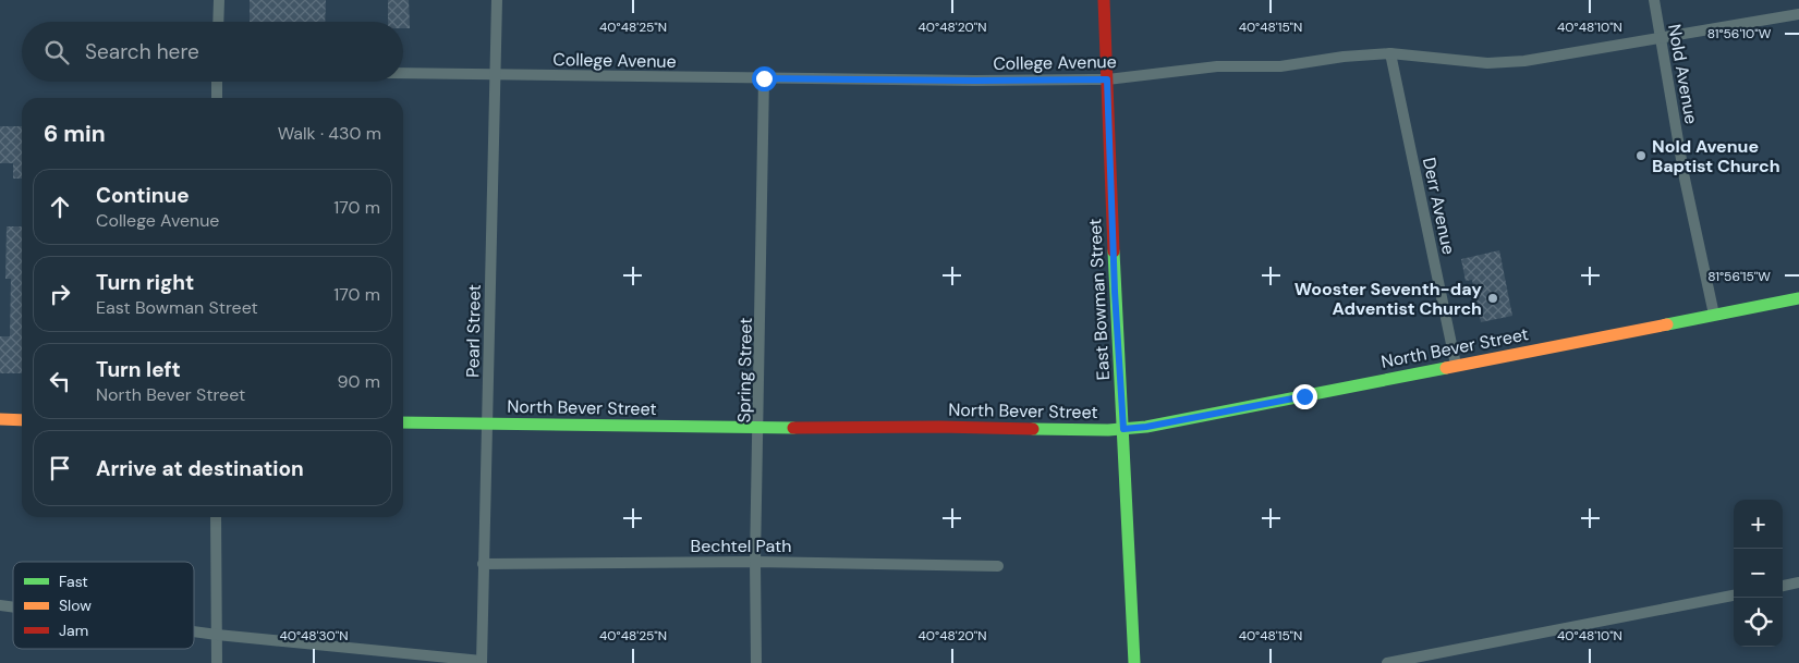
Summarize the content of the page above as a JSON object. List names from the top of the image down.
{
  "streets": {
    "main road": ["East Bowman Street", "North Bever Street"],
    "street": [
      "College Avenue",
      "Nold Avenue",
      "Derr Avenue",
      "Pearl Street",
      "Spring Street",
      "Bechtel Path"
    ]
  },
  "crossings": [
    ["College Avenue", "Nold Avenue"],
    ["College Avenue", "Derr Avenue"],
    ["College Avenue", "East Bowman Street"],
    ["College Avenue", "Pearl Street"],
    ["College Avenue", "Spring Street"],
    ["Nold Avenue", "North Bever Street"],
    ["Derr Avenue", "North Bever Street"],
    ["East Bowman Street", "North Bever Street"],
    ["Pearl Street", "North Bever Street"],
    ["Pearl Street", "Bechtel Path"],
    ["North Bever Street", "Spring Street"],
    ["Spring Street", "Bechtel Path"]
  ],
  "places": ["Nold Avenue Baptist Church", "Wooster Seventh-day Adventist Church"],
  "legend": ["Fast", "Slow", "Jam"],
  "page": {
    "search": "Search here",
    "heading": ["6 min", "Walk · 430 m"],
    "list": [
      ["Continue", "College Avenue", "170 m"],
      ["Turn right", "East Bowman Street", "170 m"],
      ["Turn left", "North Bever Street", "90 m"],
      "Arrive at destination"
    ],
    "map_buttons": ["+", "−"]
  },
  "coordinates": [
    "40°48'25\"N",
    "40°48'20\"N",
    "40°48'15\"N",
    "40°48'10\"N",
    "81°56'10\"W",
    "81°56'15\"W",
    "40°48'30\"N"
  ]
}
